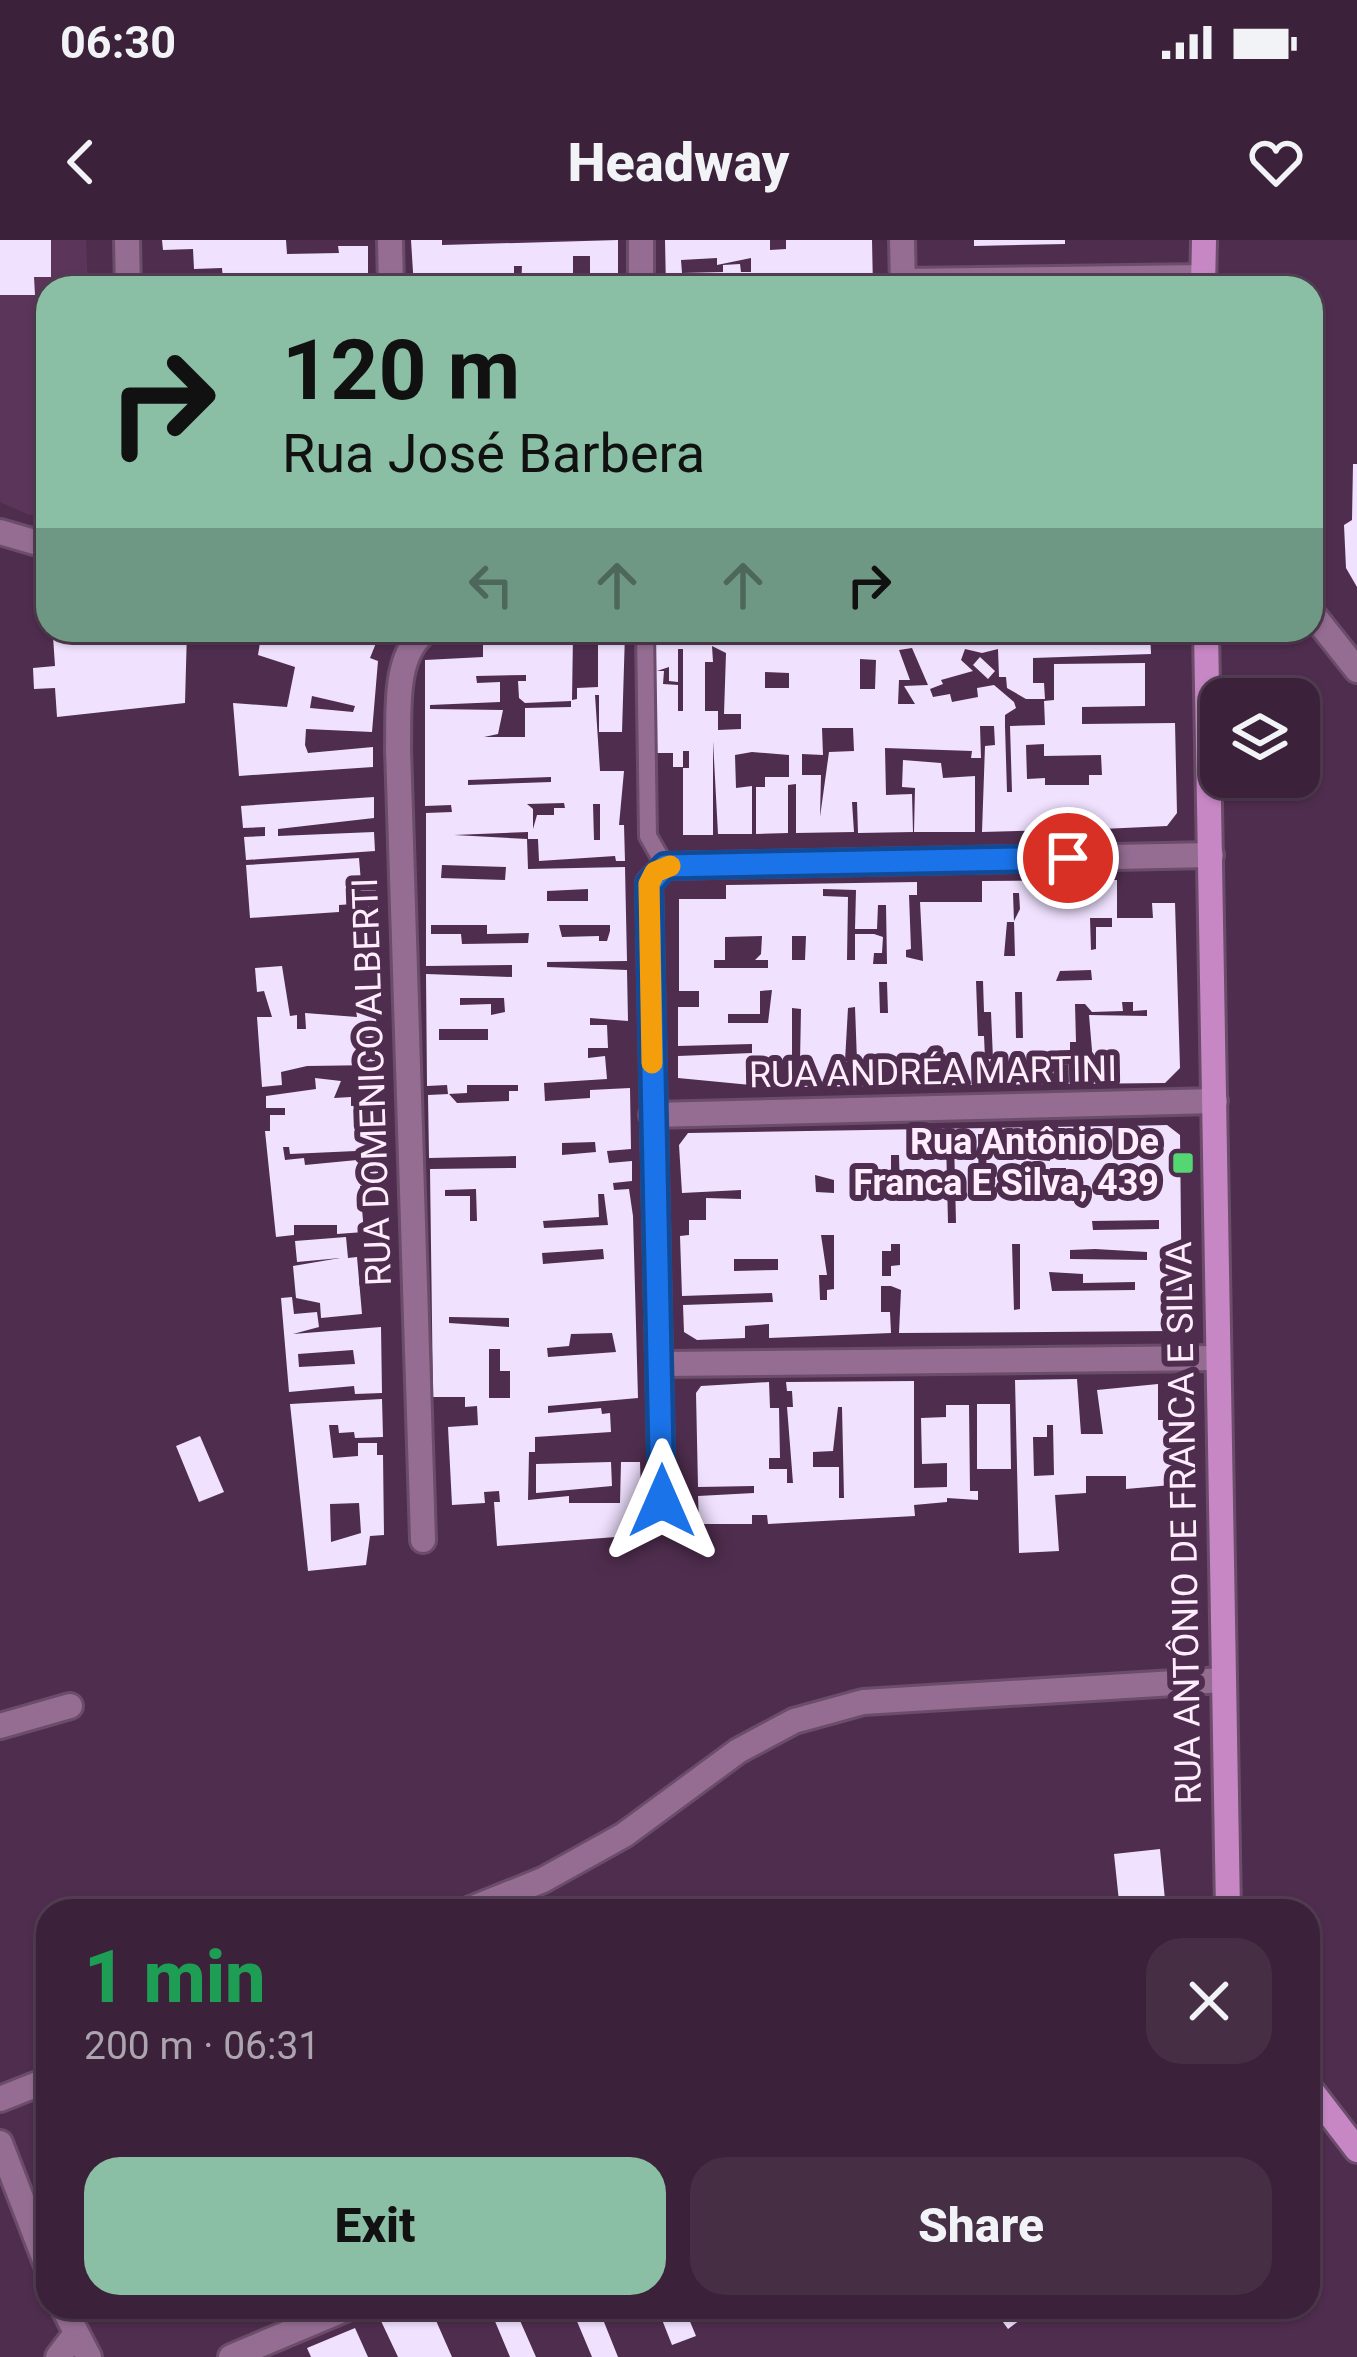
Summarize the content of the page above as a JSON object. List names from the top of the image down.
{
  "streets": {
    "main road": ["RUA ANTÔNIO DE FRANCA E SILVA"],
    "street": ["RUA ANDRÉA MARTINI", "RUA DOMENICO ALBERTI"]
  },
  "crossings": [
    ["RUA ANDRÉA MARTINI", "RUA ANTÔNIO DE FRANCA E SILVA"]
  ],
  "places": {
    "transit": ["Rua Antônio De Franca E Silva, 439"]
  },
  "page": {
    "status": "06:30",
    "header": "Headway",
    "turn": ["120 m", "Rua José Barbera"],
    "heading": ["1 min", "200 m · 06:31"],
    "buttons": ["Exit", "Share"]
  }
}
